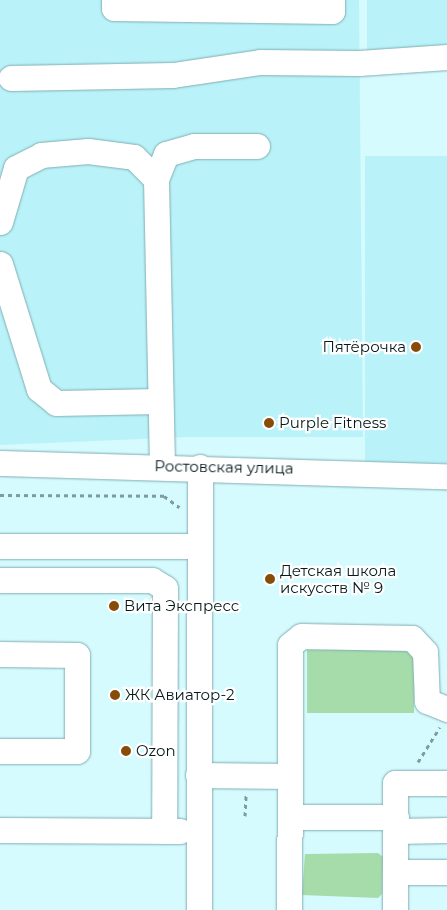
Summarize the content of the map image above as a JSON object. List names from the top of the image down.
{
  "streets": {
    "street": ["Ростовская улица"]
  },
  "places": [
    "Пятёрочка",
    "Purple Fitness",
    "Детская школа искусств № 9",
    "Вита Экспресс",
    "ЖК Авиатор-2",
    "Ozon"
  ]
}
